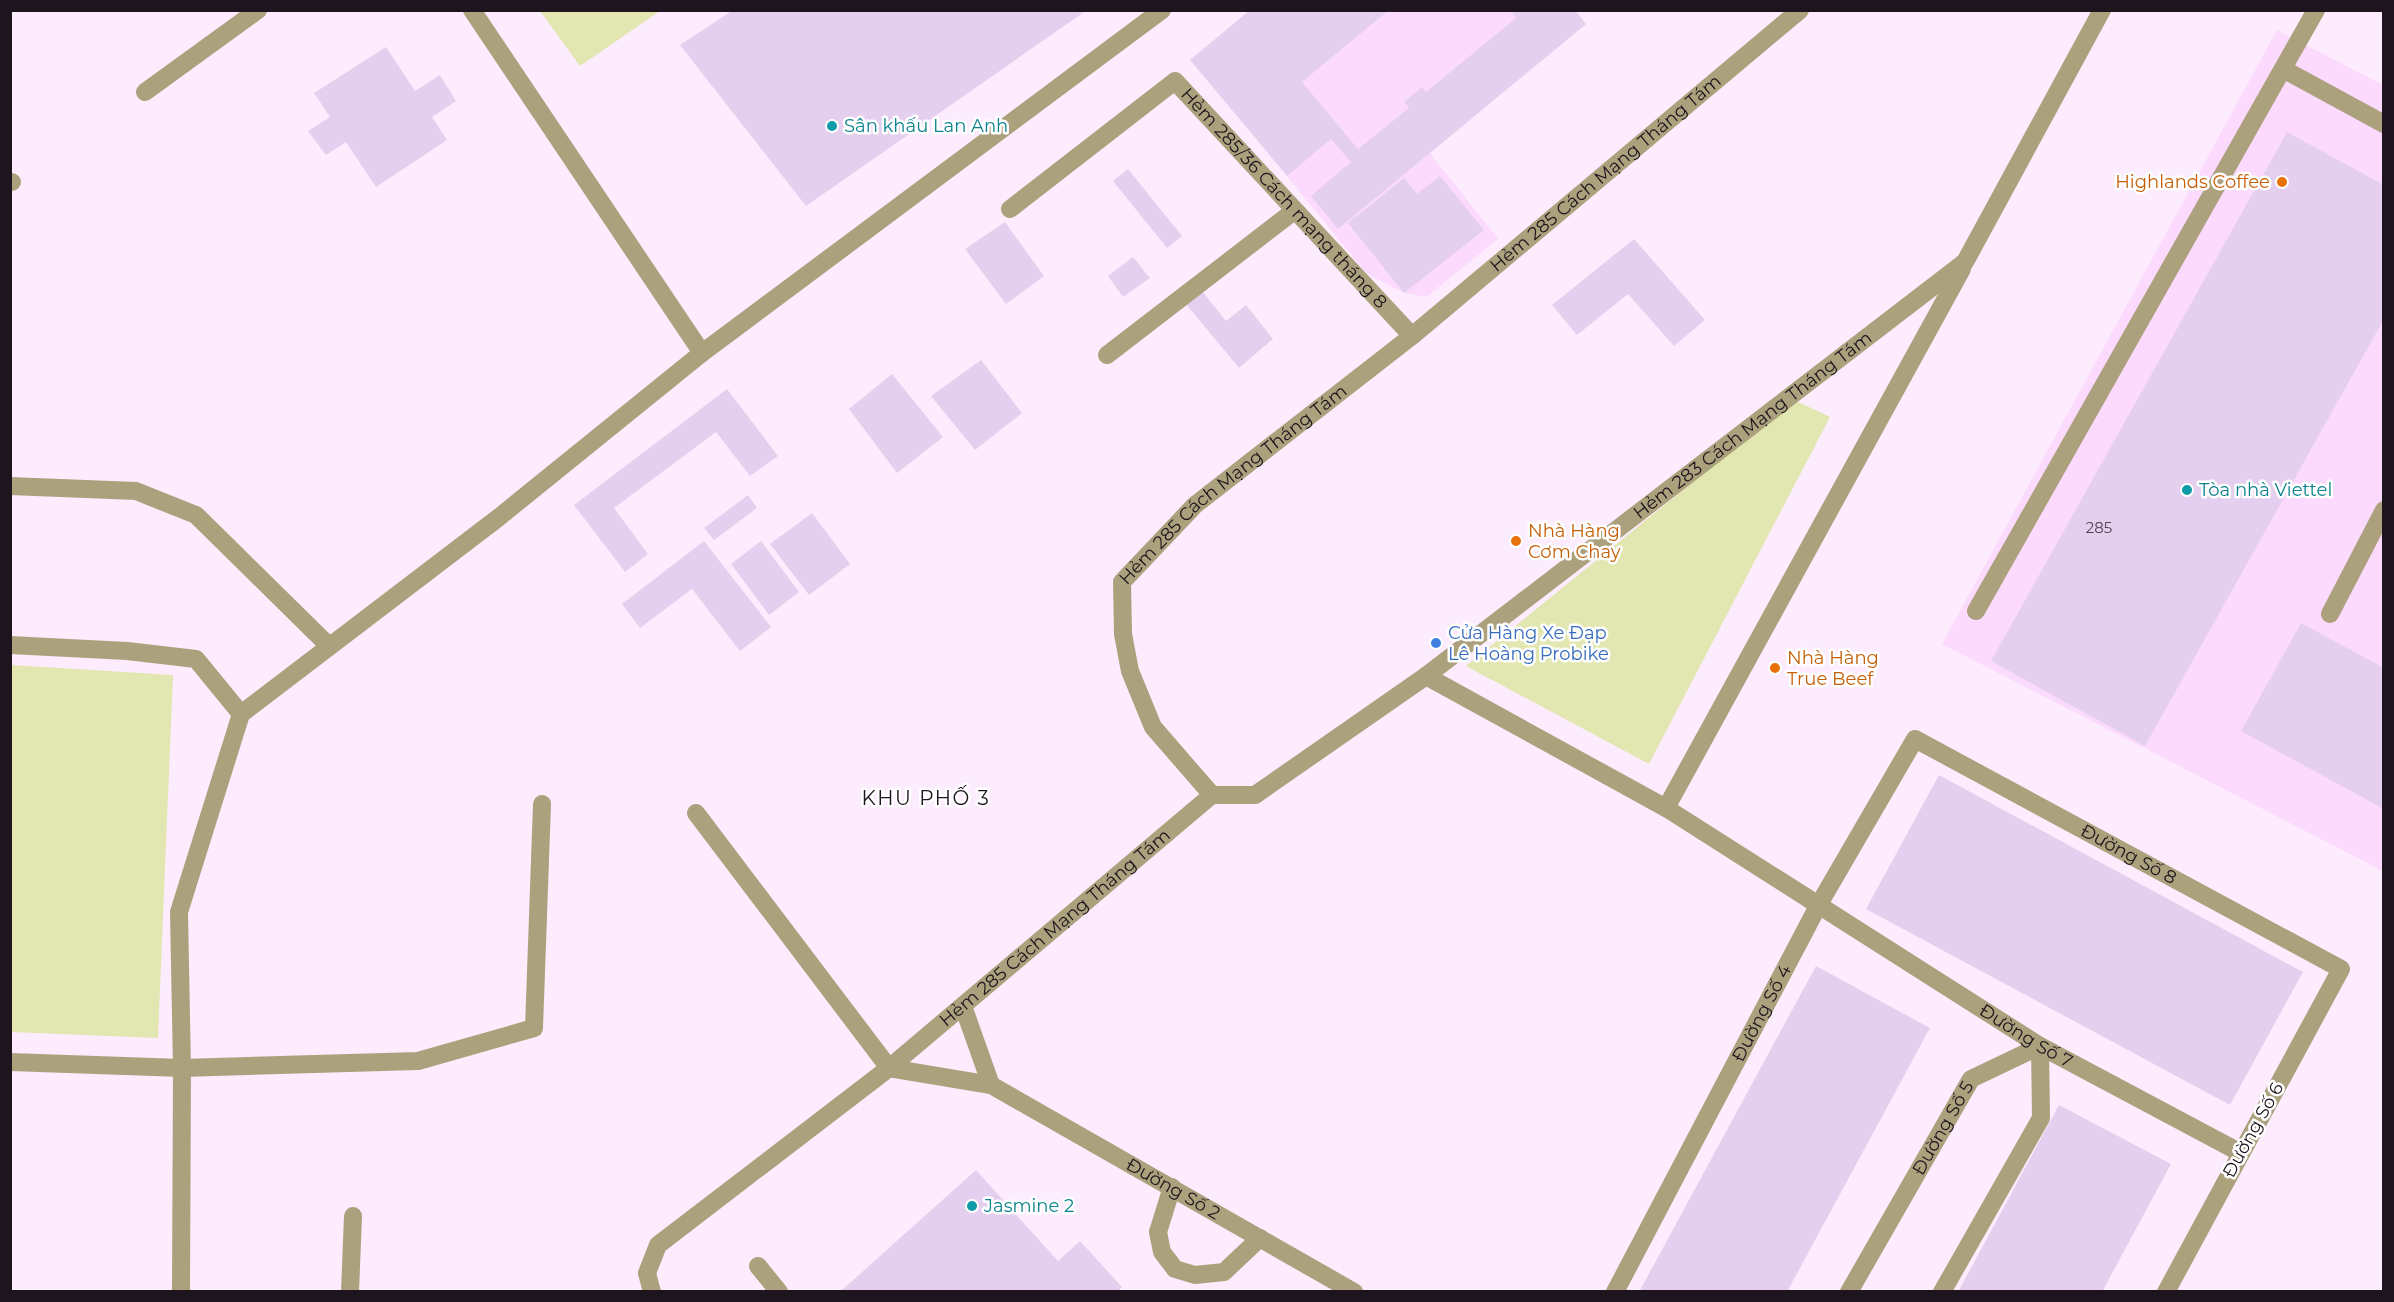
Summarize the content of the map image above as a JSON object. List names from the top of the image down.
{
  "streets": {
    "street": [
      "Hẻm 285 Cách Mạng Tháng Tám",
      "Hẻm 285/36 Cách mạng tháng 8",
      "Hẻm 283 Cách Mạng Tháng Tám",
      "Đường Số 8",
      "Đường Số 4",
      "Đường Số 7",
      "Đường Số 5",
      "Đường Số 6",
      "Đường Số 2"
    ]
  },
  "crossings": [
    ["Hẻm 285 Cách Mạng Tháng Tám", "Hẻm 285/36 Cách mạng tháng 8"],
    ["Hẻm 285 Cách Mạng Tháng Tám", "Hẻm 283 Cách Mạng Tháng Tám"],
    ["Hẻm 285 Cách Mạng Tháng Tám", "Đường Số 2"],
    ["Đường Số 8", "Đường Số 4"],
    ["Đường Số 8", "Đường Số 6"],
    ["Đường Số 4", "Đường Số 7"],
    ["Đường Số 7", "Đường Số 5"],
    ["Đường Số 7", "Đường Số 6"]
  ],
  "districts": ["KHU PHỐ 3"],
  "places": [
    "Sân khấu Lan Anh",
    "Highlands Coffee",
    "Tòa nhà Viettel",
    "Nhà Hàng Cơm Chay",
    "Cửa Hàng Xe Đạp Lê Hoàng Probike",
    "Nhà Hàng True Beef",
    "Jasmine 2"
  ],
  "house_numbers": ["285"]
}
